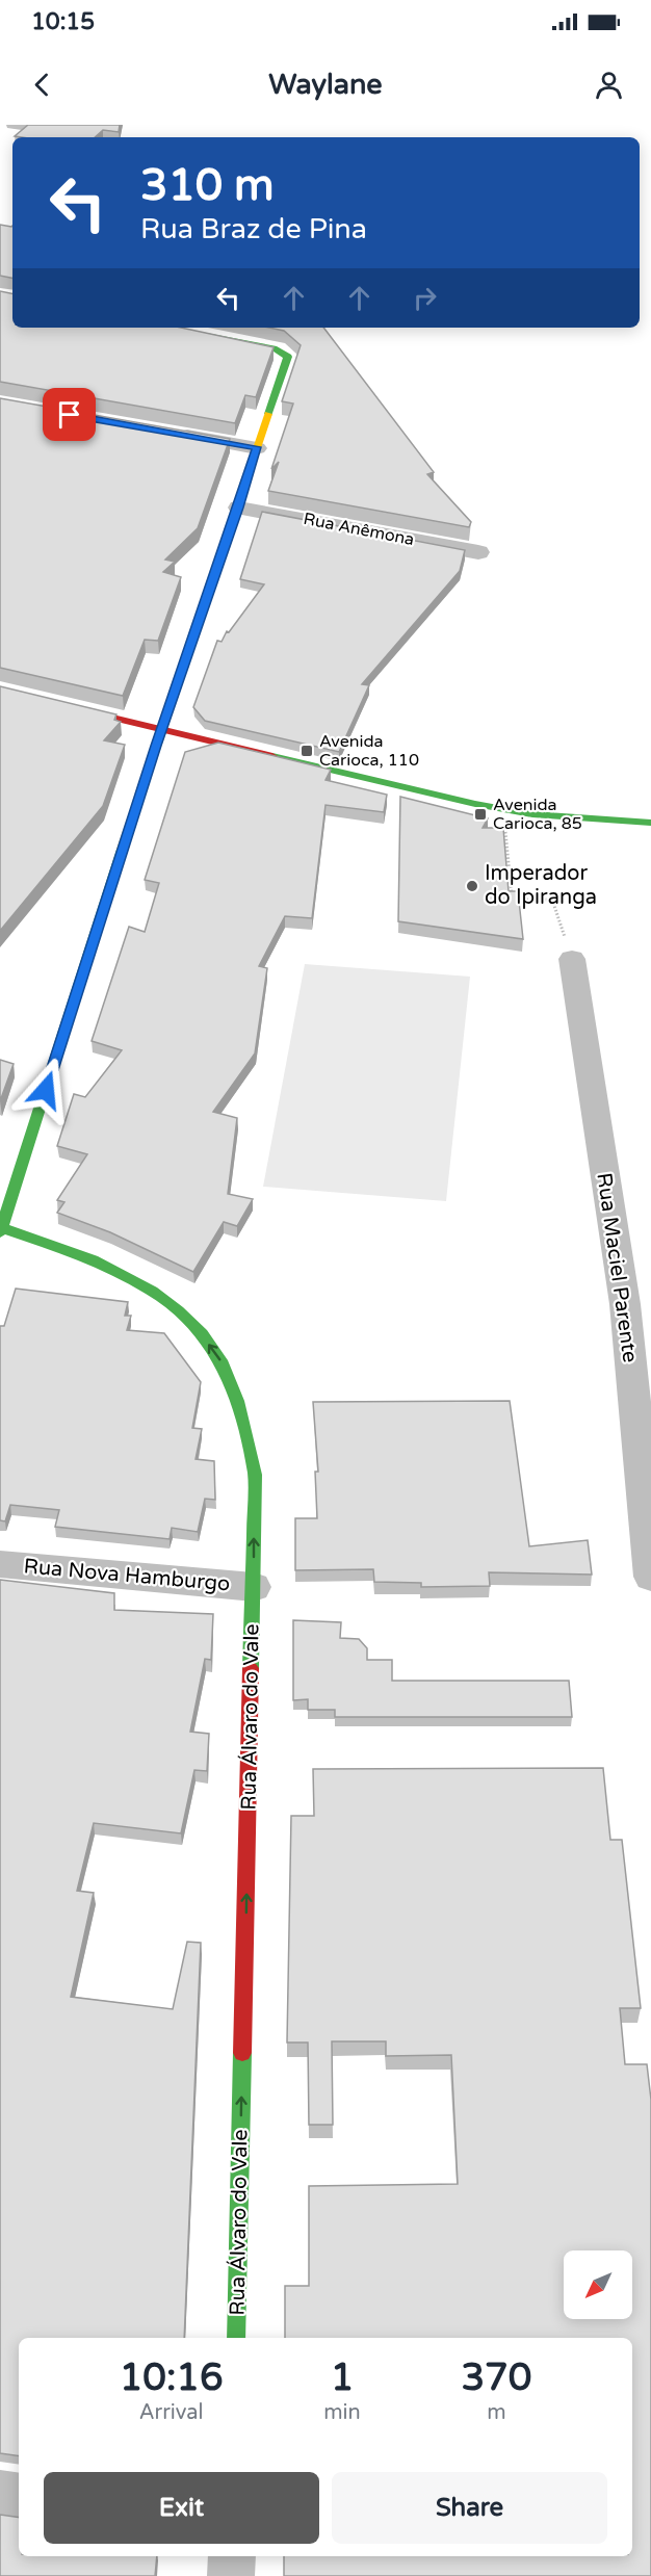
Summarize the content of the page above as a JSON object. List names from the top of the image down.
{
  "streets": {
    "street": [
      "Rua Anêmona",
      "Rua Maciel Parente",
      "Rua Nova Hamburgo",
      "Rua Álvaro do Vale"
    ]
  },
  "crossings": [
    ["Rua Nova Hamburgo", "Rua Álvaro do Vale"]
  ],
  "one_way": ["Rua Álvaro do Vale"],
  "places": {
    "transit": ["Avenida Carioca, 110", "Avenida Carioca, 85"],
    "other": ["Imperador do Ipiranga"]
  },
  "north": "bottom left",
  "page": {
    "status": "10:15",
    "header": "Waylane",
    "turn": ["310 m", "Rua Braz de Pina"],
    "eta": [
      "10:16",
      "Arrival",
      "1",
      "min",
      "370",
      "m"
    ],
    "buttons": ["Exit", "Share"]
  }
}
